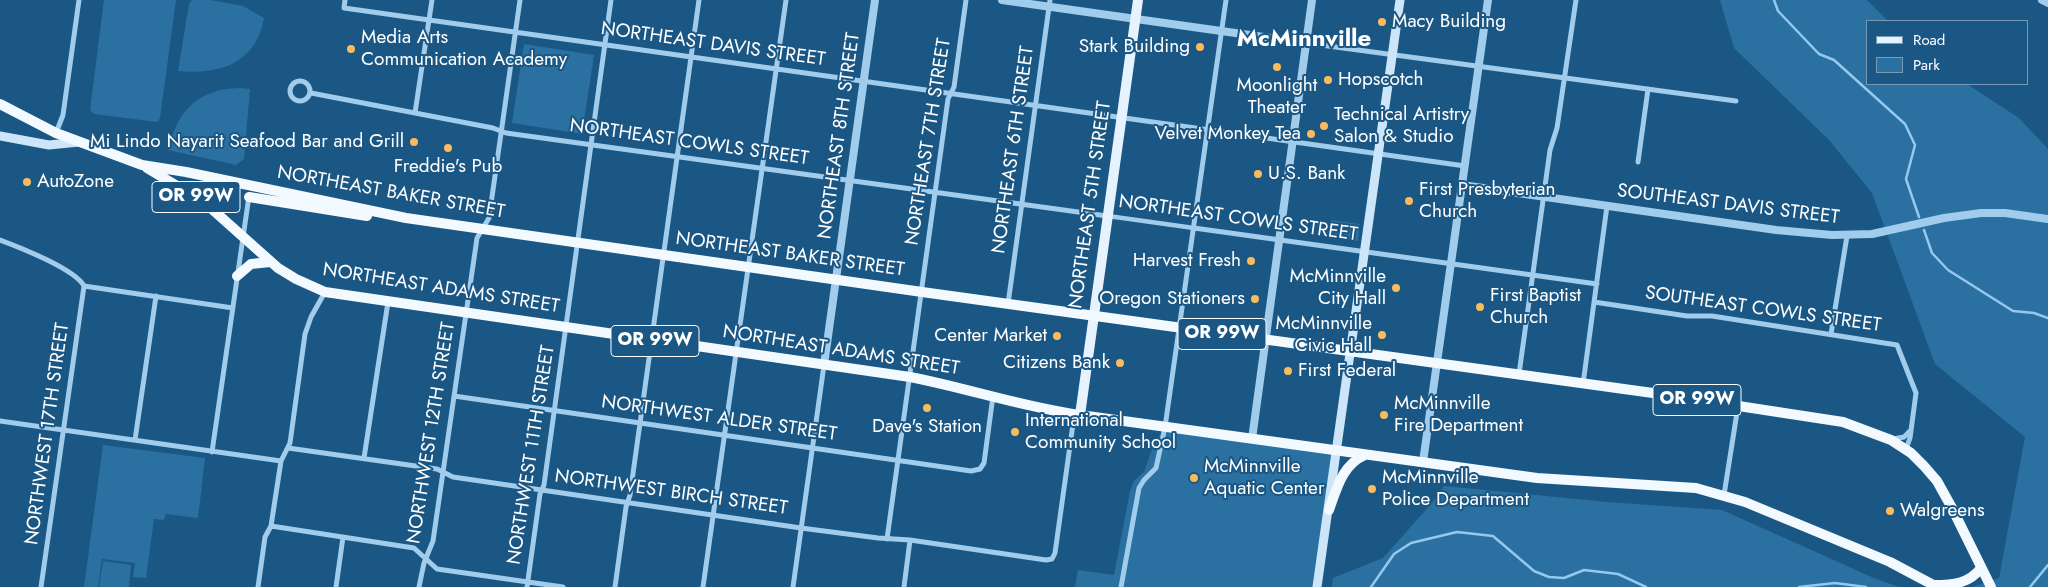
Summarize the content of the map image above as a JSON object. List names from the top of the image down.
{
  "streets": {
    "highway": ["NORTHEAST BAKER STREET", "OR 99W", "NORTHEAST ADAMS STREET"],
    "main road": ["NORTHEAST 5TH STREET"],
    "street": [
      "NORTHEAST DAVIS STREET",
      "NORTHEAST 8TH STREET",
      "NORTHEAST 7TH STREET",
      "NORTHEAST COWLS STREET",
      "NORTHEAST 6TH STREET",
      "SOUTHEAST DAVIS STREET",
      "SOUTHEAST COWLS STREET",
      "NORTHWEST ALDER STREET",
      "NORTHWEST 12TH STREET",
      "NORTHWEST 17TH STREET",
      "NORTHWEST 11TH STREET",
      "NORTHWEST BIRCH STREET"
    ]
  },
  "crossings": [
    ["NORTHEAST DAVIS STREET", "NORTHEAST 8TH STREET"],
    ["NORTHEAST DAVIS STREET", "NORTHEAST 7TH STREET"],
    ["NORTHEAST DAVIS STREET", "NORTHEAST 6TH STREET"],
    ["NORTHEAST DAVIS STREET", "NORTHEAST 5TH STREET"],
    ["NORTHEAST DAVIS STREET", "NORTHWEST 12TH STREET"],
    ["NORTHEAST DAVIS STREET", "NORTHWEST 11TH STREET"],
    ["NORTHEAST 8TH STREET", "NORTHEAST COWLS STREET"],
    ["NORTHEAST 8TH STREET", "NORTHEAST BAKER STREET"],
    ["NORTHEAST 8TH STREET", "NORTHEAST ADAMS STREET"],
    ["NORTHEAST 7TH STREET", "NORTHEAST COWLS STREET"],
    ["NORTHEAST 7TH STREET", "NORTHEAST BAKER STREET"],
    ["NORTHEAST 7TH STREET", "NORTHEAST ADAMS STREET"],
    ["NORTHEAST 7TH STREET", "NORTHWEST ALDER STREET"],
    ["NORTHEAST 7TH STREET", "NORTHWEST BIRCH STREET"],
    ["NORTHEAST COWLS STREET", "NORTHEAST 6TH STREET"],
    ["NORTHEAST COWLS STREET", "NORTHEAST 5TH STREET"],
    ["NORTHEAST COWLS STREET", "NORTHWEST 12TH STREET"],
    ["NORTHEAST COWLS STREET", "NORTHWEST 11TH STREET"],
    ["NORTHEAST 6TH STREET", "NORTHEAST BAKER STREET"],
    ["NORTHEAST BAKER STREET", "OR 99W"],
    ["NORTHEAST BAKER STREET", "NORTHEAST 5TH STREET"],
    ["NORTHEAST BAKER STREET", "NORTHEAST ADAMS STREET"],
    ["NORTHEAST BAKER STREET", "NORTHWEST 12TH STREET"],
    ["NORTHEAST BAKER STREET", "NORTHWEST 11TH STREET"],
    ["OR 99W", "NORTHEAST ADAMS STREET"],
    ["OR 99W", "SOUTHEAST COWLS STREET"],
    ["NORTHEAST 5TH STREET", "NORTHEAST ADAMS STREET"],
    ["NORTHEAST 5TH STREET", "NORTHWEST BIRCH STREET"],
    ["NORTHEAST ADAMS STREET", "NORTHWEST ALDER STREET"],
    ["NORTHEAST ADAMS STREET", "NORTHWEST 12TH STREET"],
    ["NORTHEAST ADAMS STREET", "NORTHWEST 11TH STREET"],
    ["NORTHEAST ADAMS STREET", "NORTHWEST BIRCH STREET"],
    ["NORTHWEST ALDER STREET", "NORTHWEST 12TH STREET"],
    ["NORTHWEST ALDER STREET", "NORTHWEST 11TH STREET"],
    ["NORTHWEST 12TH STREET", "NORTHWEST BIRCH STREET"],
    ["NORTHWEST 11TH STREET", "NORTHWEST BIRCH STREET"]
  ],
  "districts": ["McMinnville"],
  "places": [
    "Macy Building",
    "Stark Building",
    "Media Arts Communication Academy",
    "Moonlight Theater",
    "Hopscotch",
    "Technical Artistry Salon & Studio",
    "Velvet Monkey Tea",
    "Mi Lindo Nayarit Seafood Bar and Grill",
    "Freddie's Pub",
    "U.S. Bank",
    "AutoZone",
    "First Presbyterian Church",
    "Harvest Fresh",
    "McMinnville City Hall",
    "Oregon Stationers",
    "First Baptist Church",
    "McMinnville Civic Hall",
    "Center Market",
    "Citizens Bank",
    "First Federal",
    "Dave's Station",
    "McMinnville Fire Department",
    "International Community School",
    "McMinnville Aquatic Center",
    "McMinnville Police Department",
    "Walgreens"
  ],
  "legend": ["Road", "Park"]
}
